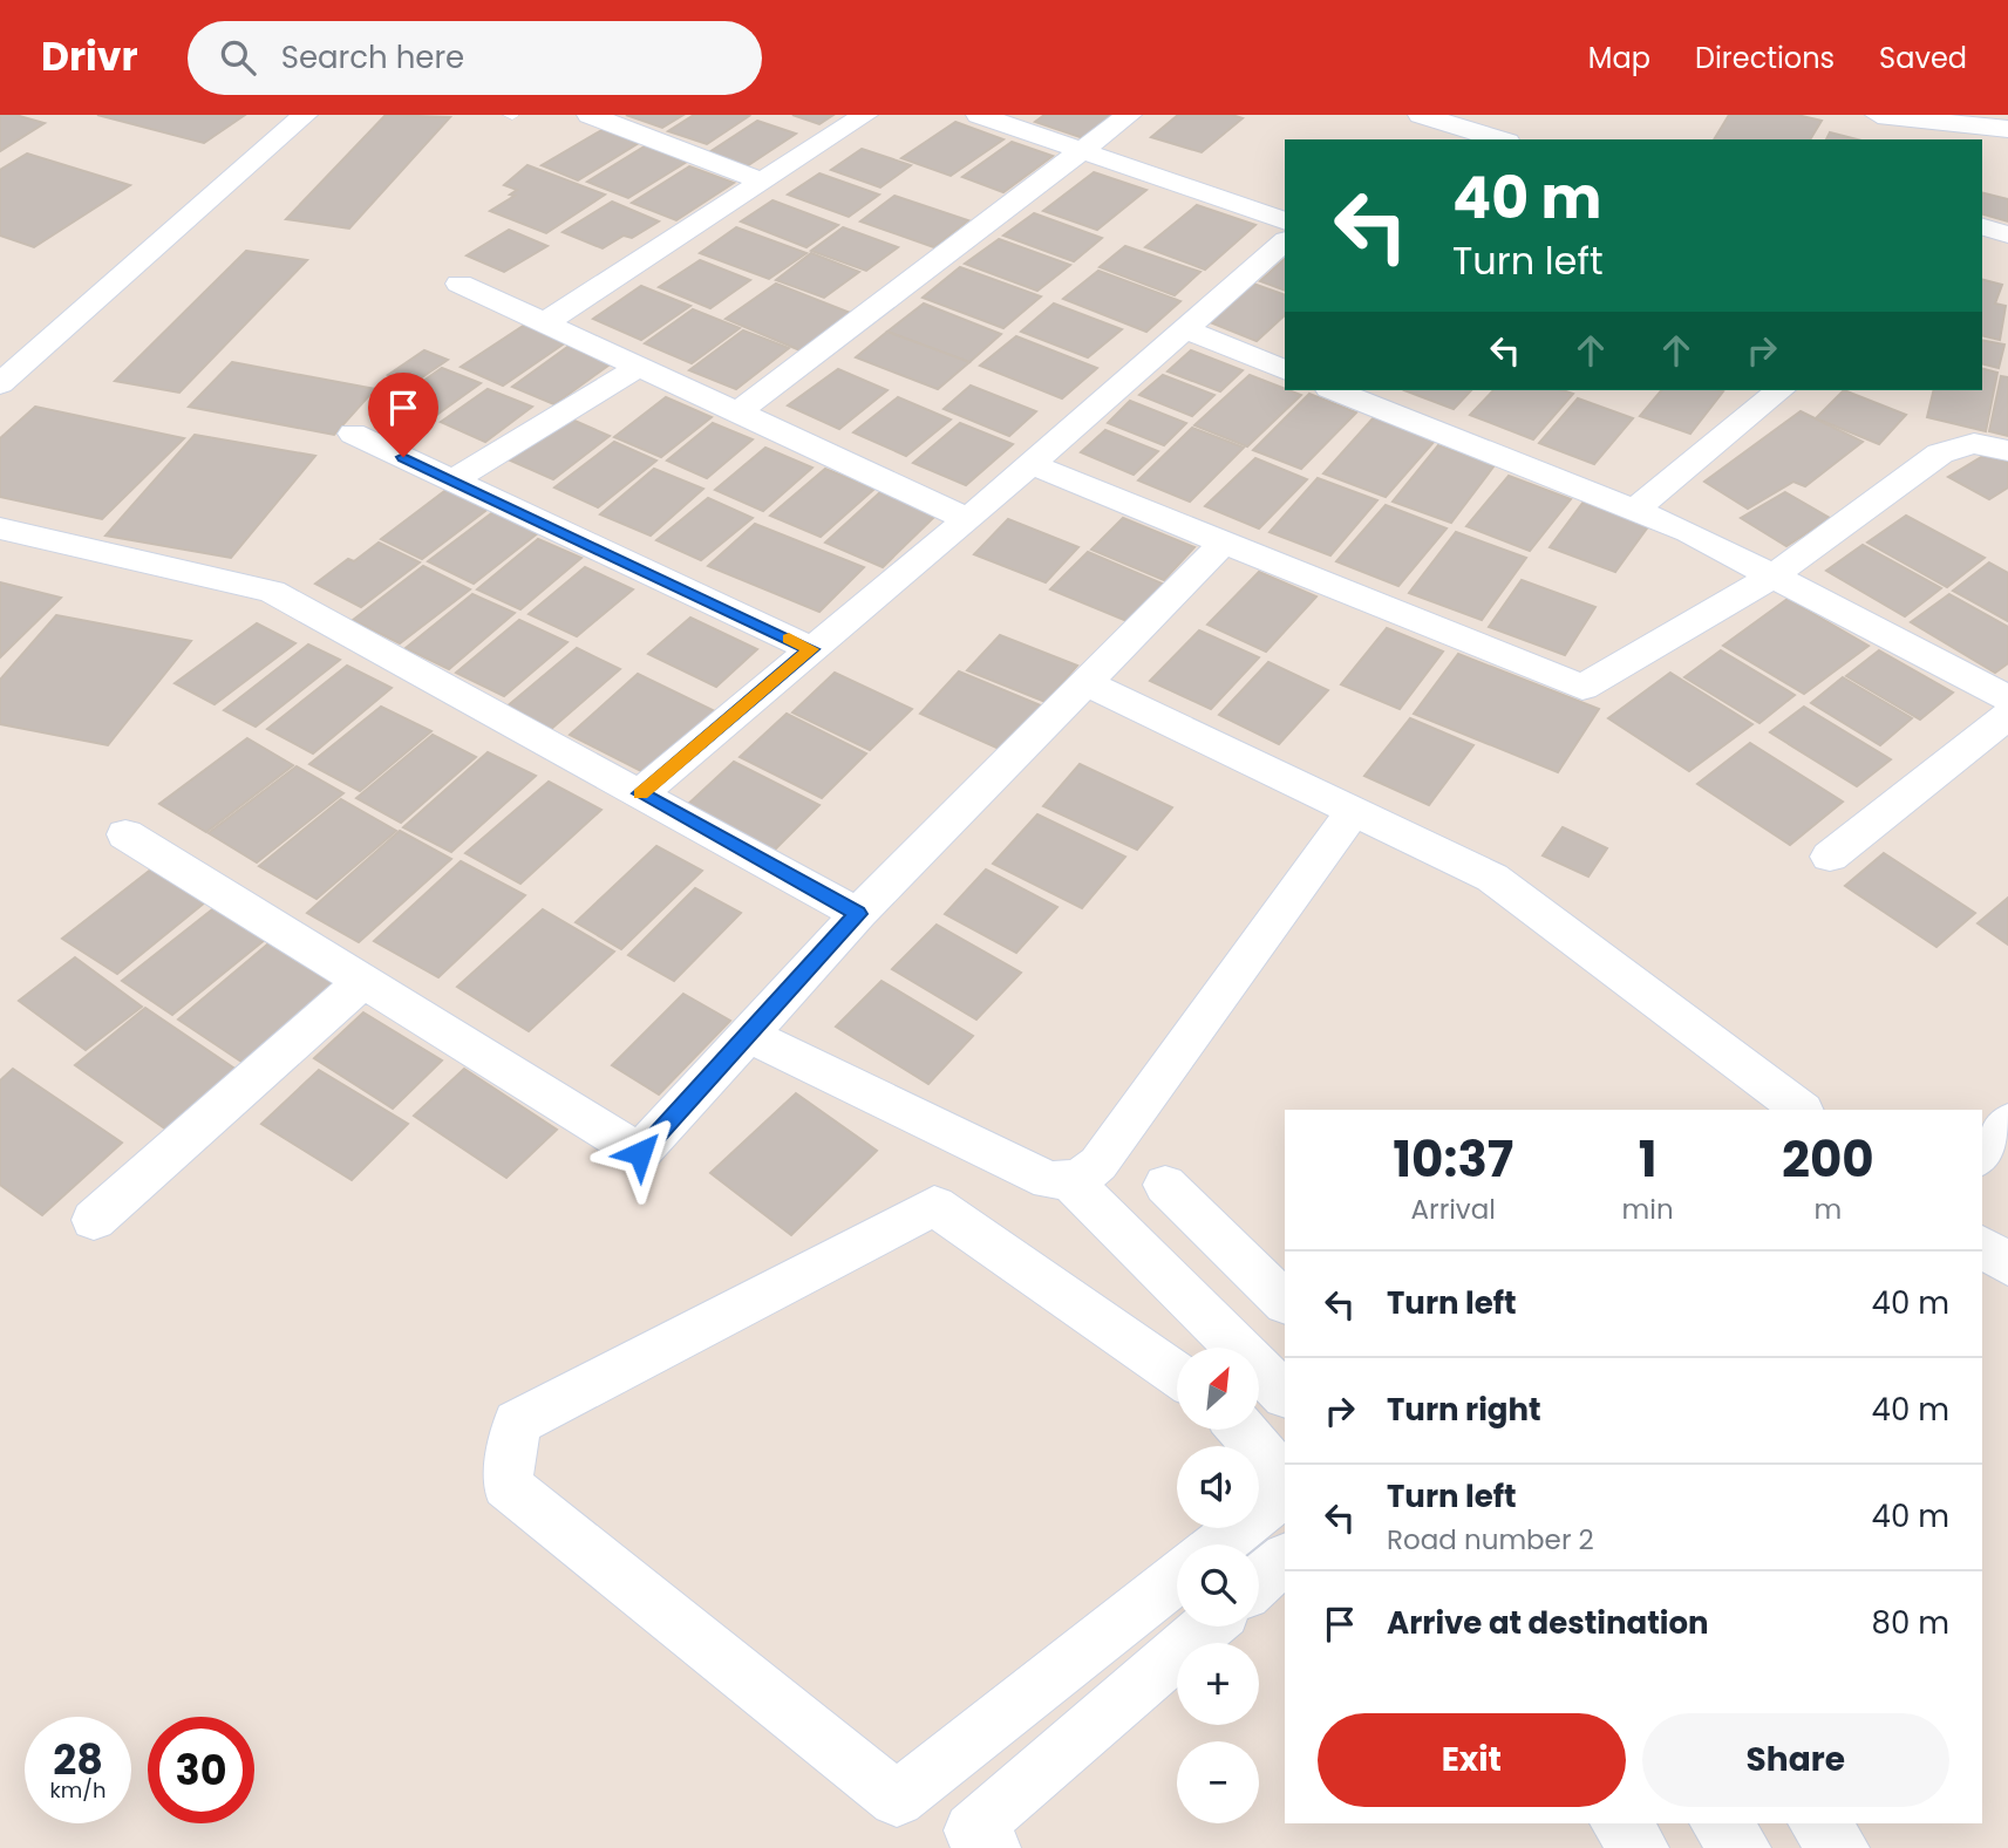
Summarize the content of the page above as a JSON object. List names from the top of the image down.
{
  "north": "top right",
  "page": {
    "header": "Drivr",
    "search": "Search here",
    "nav": ["Map", "Directions", "Saved"],
    "turn": ["40 m", "Turn left"],
    "eta": [
      "10:37",
      "Arrival",
      "1",
      "min",
      "200",
      "m"
    ],
    "list": [
      {
        "name": "Turn left",
        "value": "40 m"
      },
      {
        "name": "Turn right",
        "value": "40 m"
      },
      {
        "name": "Turn left",
        "note": "Road number 2",
        "value": "40 m"
      },
      {
        "name": "Arrive at destination",
        "value": "80 m"
      }
    ],
    "map_buttons": ["+", "−"],
    "buttons": ["Exit", "Share"],
    "speed": "28 km/h",
    "limit": "30"
  }
}
